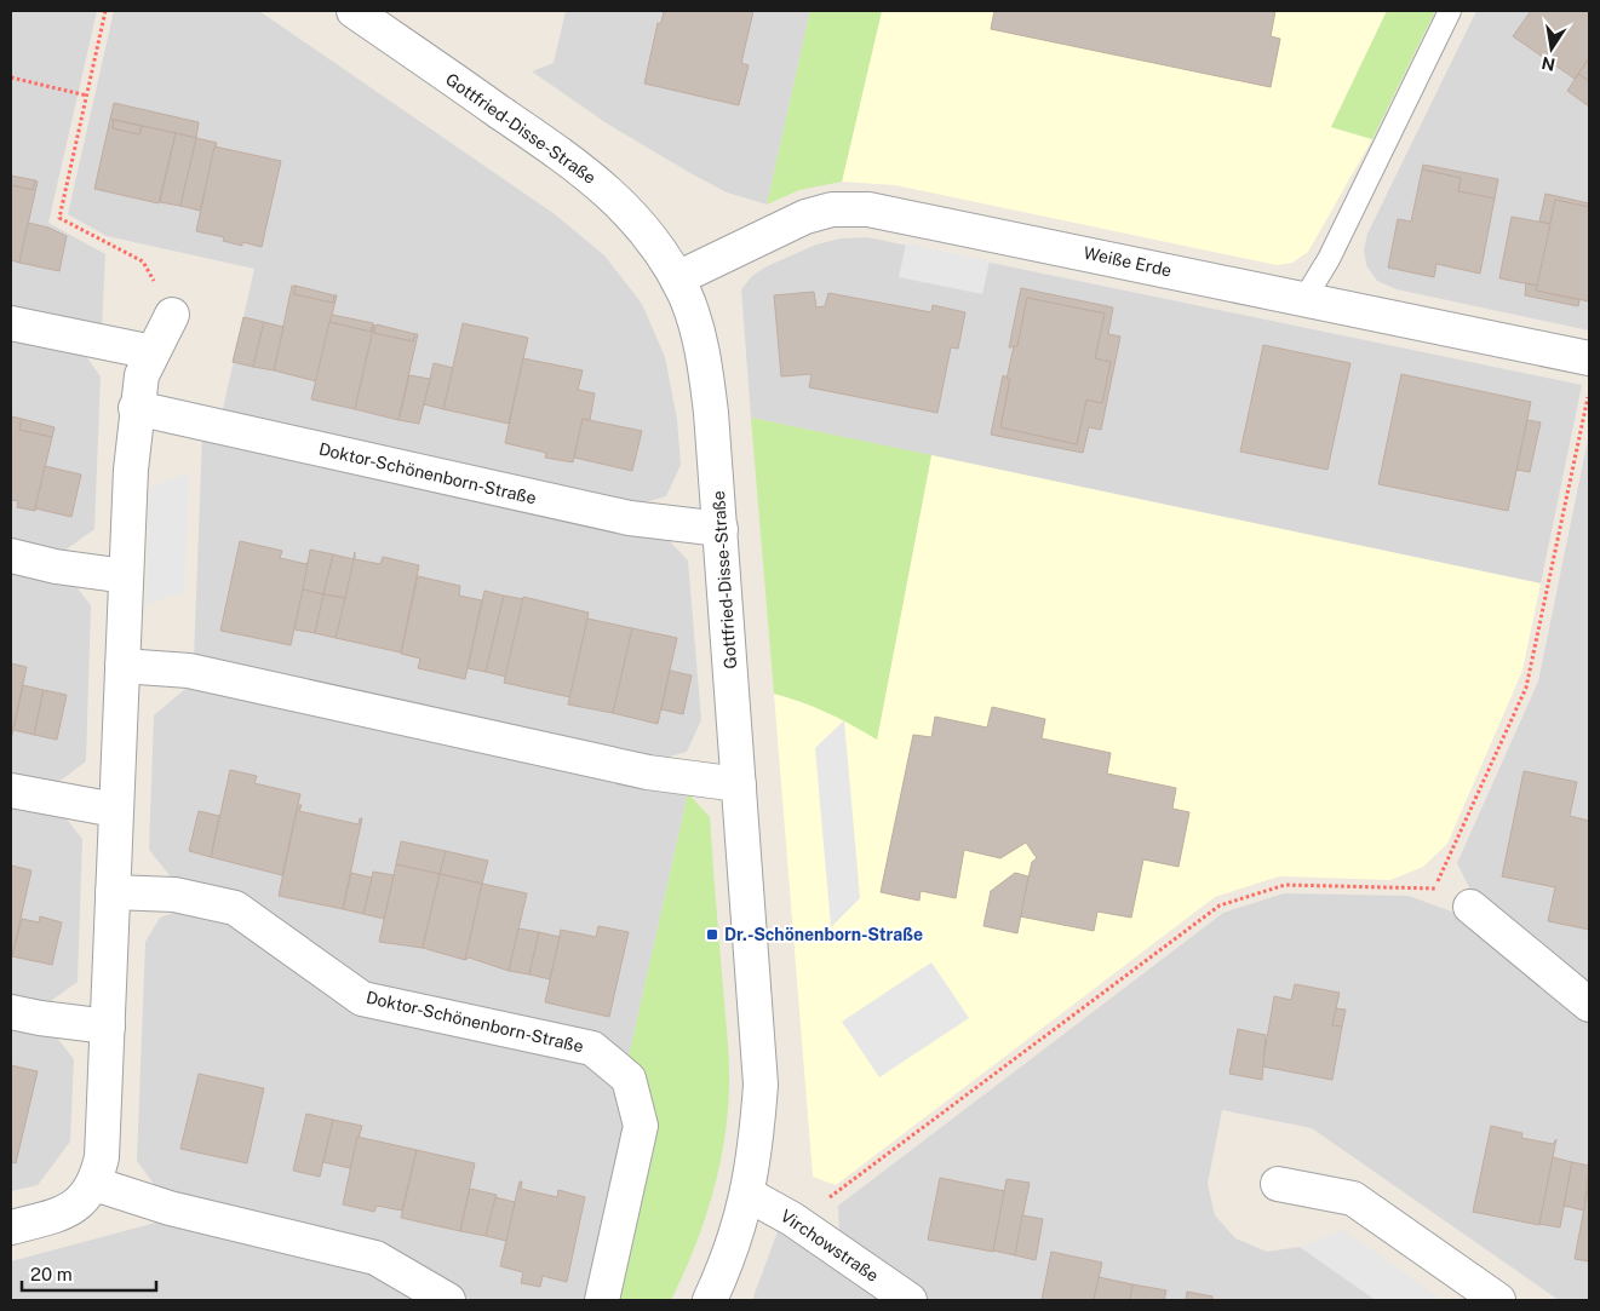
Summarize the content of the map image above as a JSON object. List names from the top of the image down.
{
  "streets": {
    "street": [
      "Gottfried-Disse-Straße",
      "Weiße Erde",
      "Doktor-Schönenborn-Straße",
      "Virchowstraße"
    ]
  },
  "crossings": [
    ["Gottfried-Disse-Straße", "Weiße Erde"],
    ["Gottfried-Disse-Straße", "Doktor-Schönenborn-Straße"],
    ["Gottfried-Disse-Straße", "Virchowstraße"]
  ],
  "places": {
    "transit": ["Dr.-Schönenborn-Straße"]
  },
  "scale_bar": "20 m",
  "north": "bottom"
}
